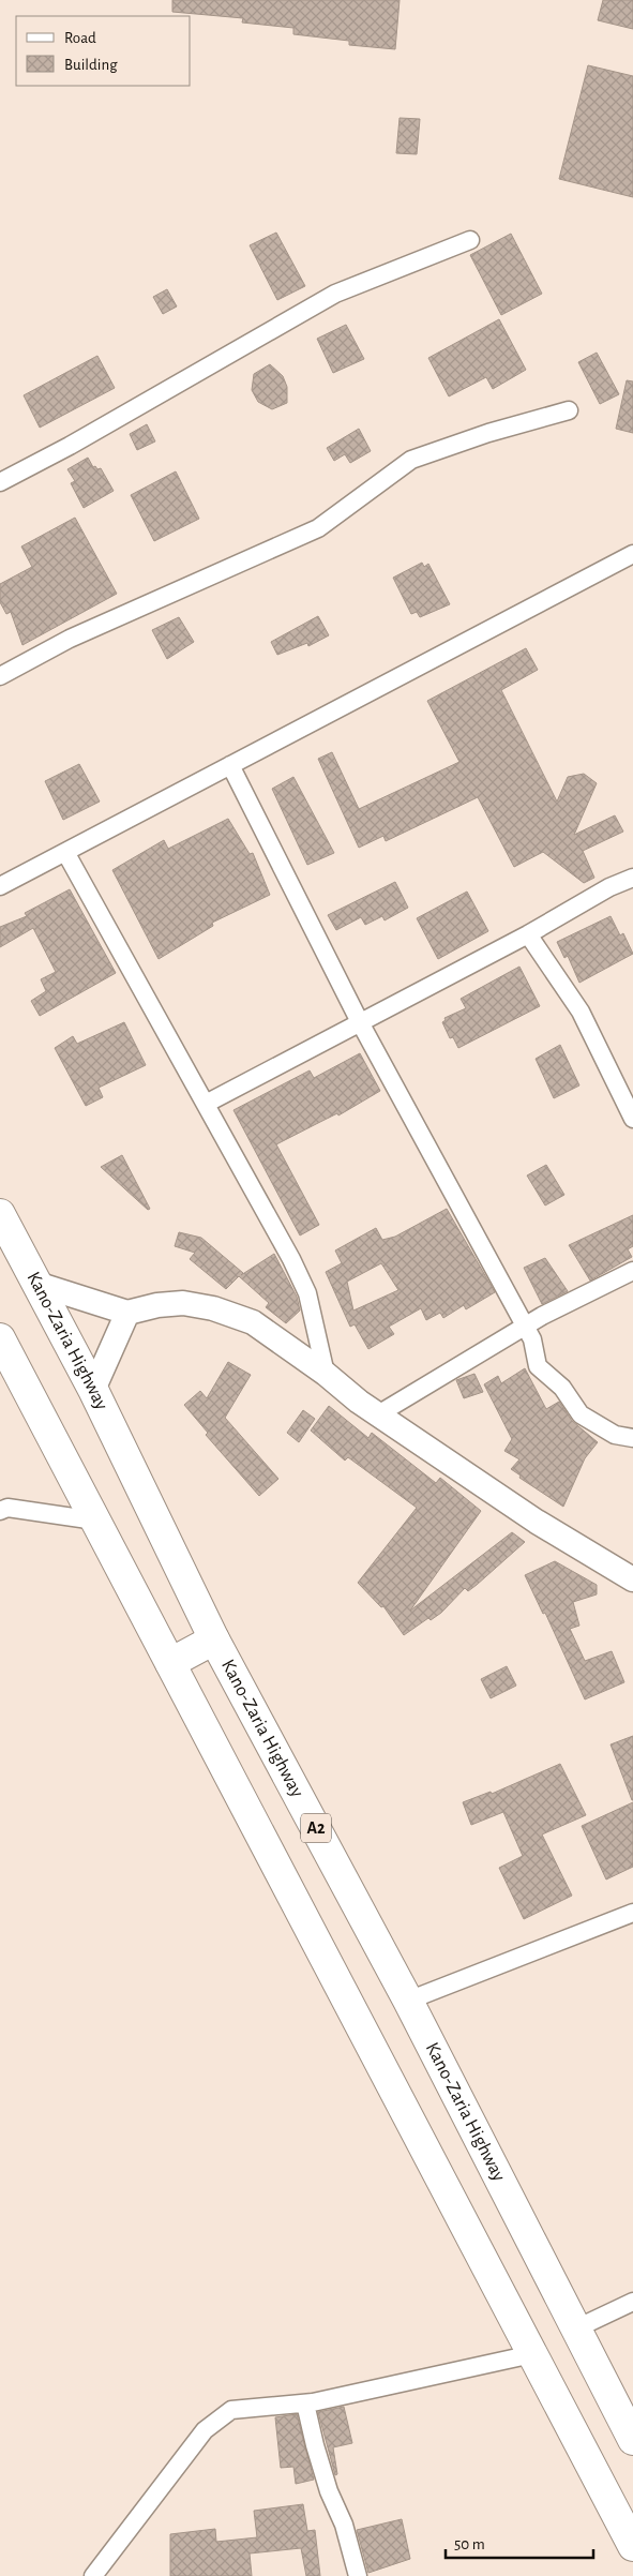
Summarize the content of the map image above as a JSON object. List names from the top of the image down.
{
  "streets": {
    "highway": ["Kano-Zaria Highway", "A2"]
  },
  "legend": ["Road", "Building"],
  "scale_bar": "50 m"
}
